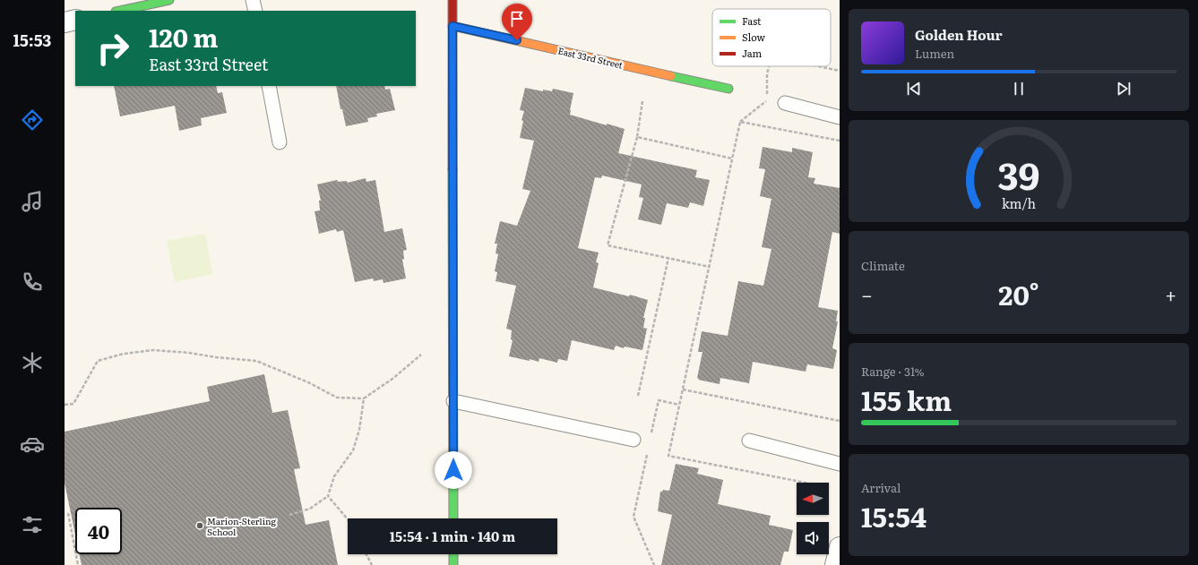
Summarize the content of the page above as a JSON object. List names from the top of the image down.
{
  "streets": {
    "street": ["East 33rd Street"]
  },
  "places": ["Marion-Sterling School"],
  "legend": ["Fast", "Slow", "Jam"],
  "north": "left",
  "page": {
    "tabs": "15:53",
    "turn": ["120 m", "East 33rd Street"],
    "song": ["Golden Hour", "Lumen"],
    "tile": [
      "Climate",
      ["Range · 31%", "155 km"],
      ["Arrival", "15:54"]
    ],
    "heat": ["−", "20°", "+"],
    "limit": "40",
    "trip": "15:54 · 1 min · 140 m",
    "gauge": ["39", "km/h"]
  }
}
